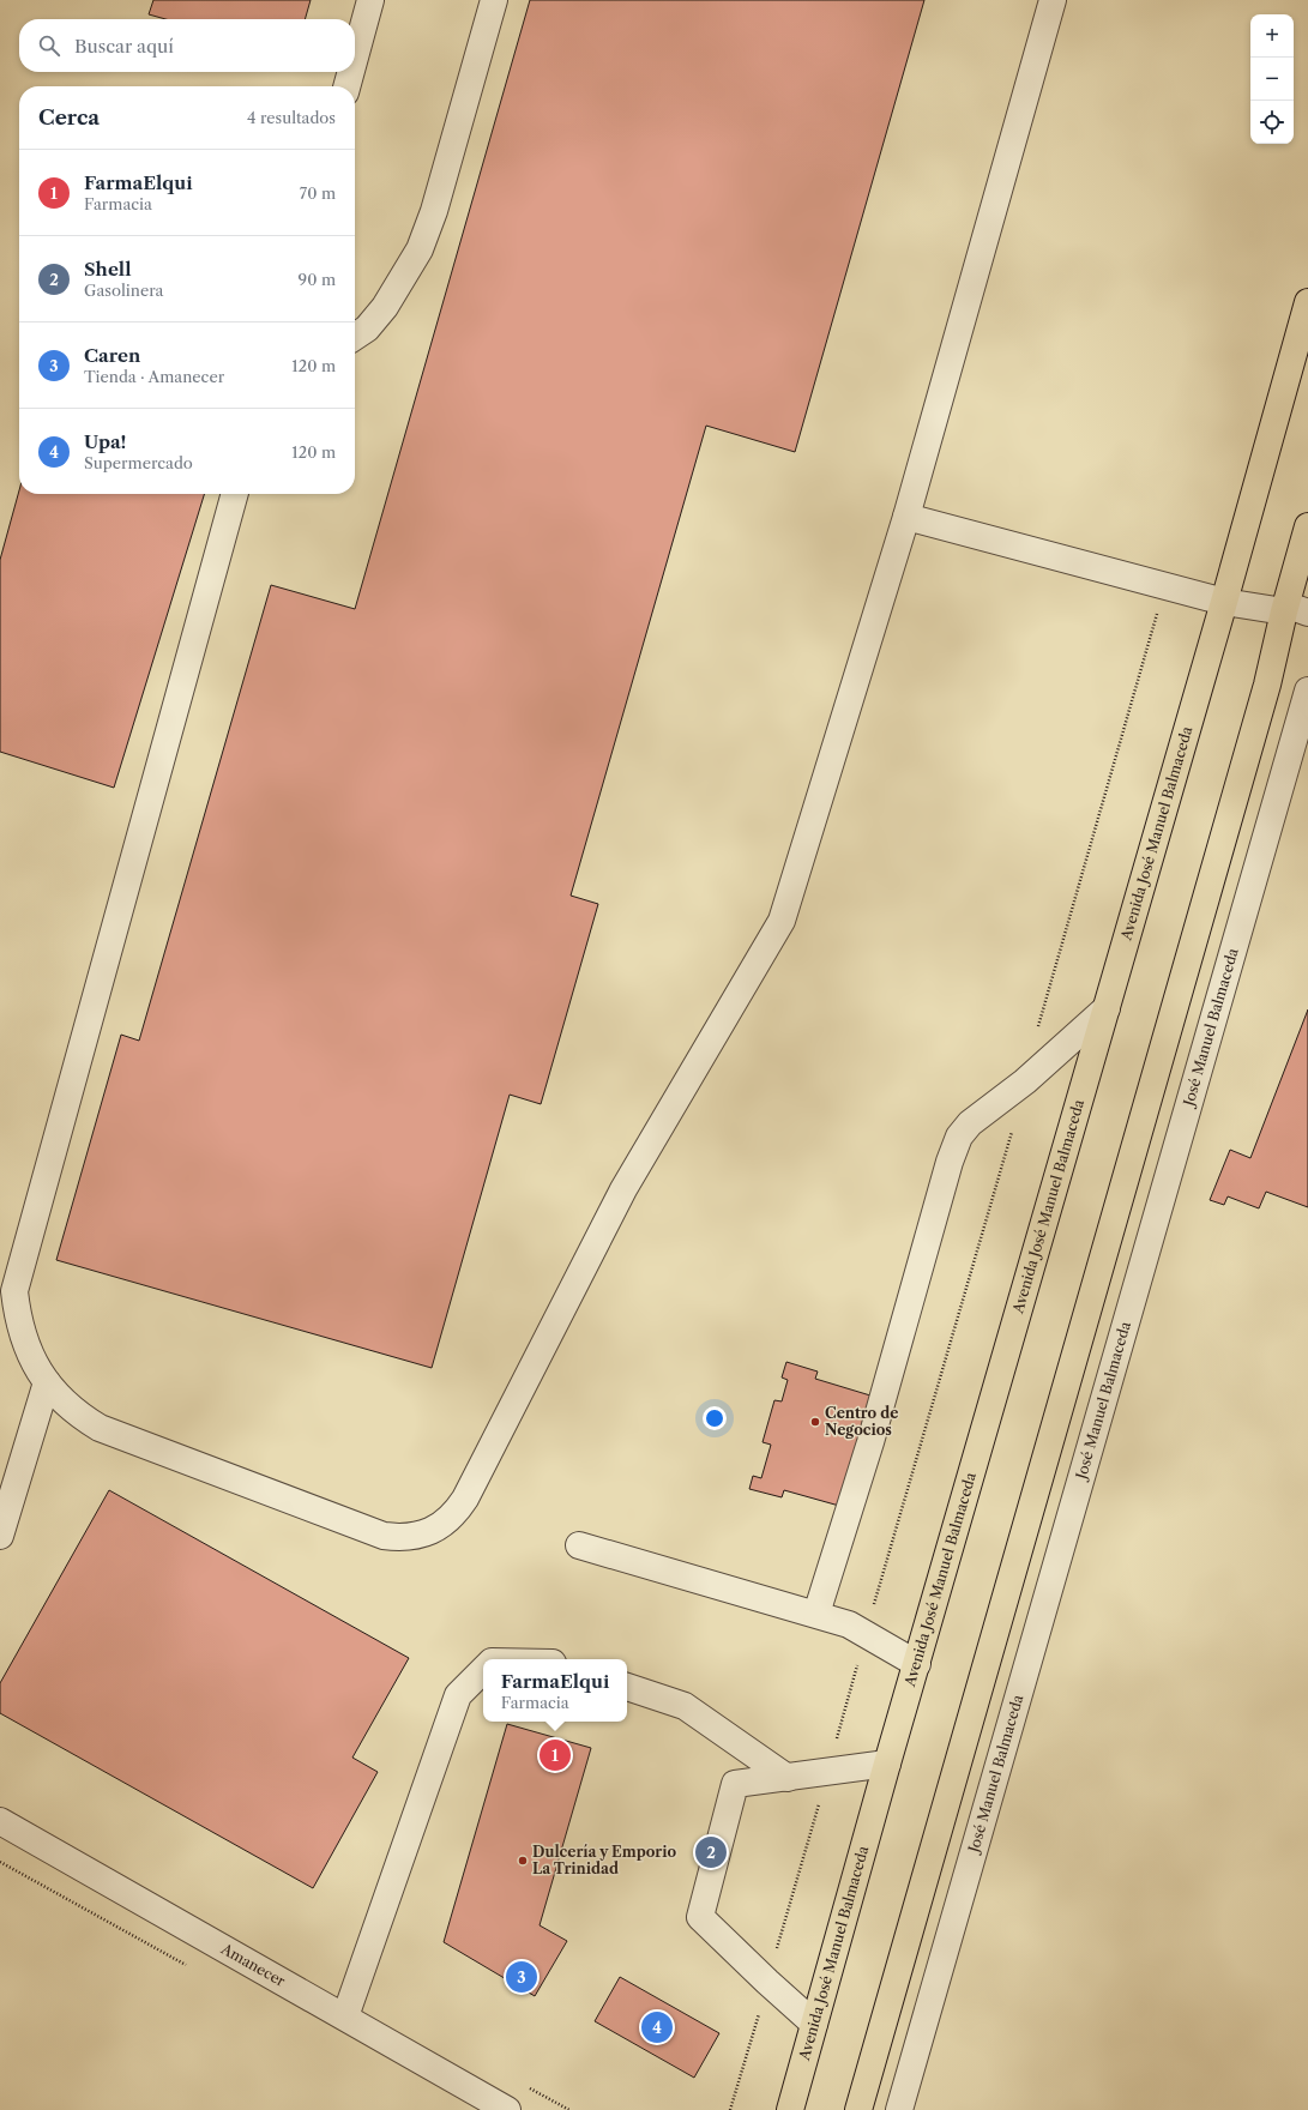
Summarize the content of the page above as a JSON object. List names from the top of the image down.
{
  "streets": {
    "main road": ["Avenida José Manuel Balmaceda"],
    "street": ["José Manuel Balmaceda", "Amanecer"]
  },
  "places": ["Centro de Negocios", "Dulcería y Emporio La Trinidad"],
  "page": {
    "map_buttons": ["+", "−"],
    "search": "Buscar aquí",
    "heading": ["Cerca", "4 resultados"],
    "list": [
      {
        "mark": "1",
        "name": "FarmaElqui",
        "note": "Farmacia",
        "value": "70 m"
      },
      {
        "mark": "2",
        "name": "Shell",
        "note": "Gasolinera",
        "value": "90 m"
      },
      {
        "mark": "3",
        "name": "Caren",
        "note": "Tienda · Amanecer",
        "value": "120 m"
      },
      {
        "mark": "4",
        "name": "Upa!",
        "note": "Supermercado",
        "value": "120 m"
      }
    ],
    "popup": ["FarmaElqui", "Farmacia"],
    "pins": [
      "1",
      "2",
      "3",
      "4"
    ]
  }
}
